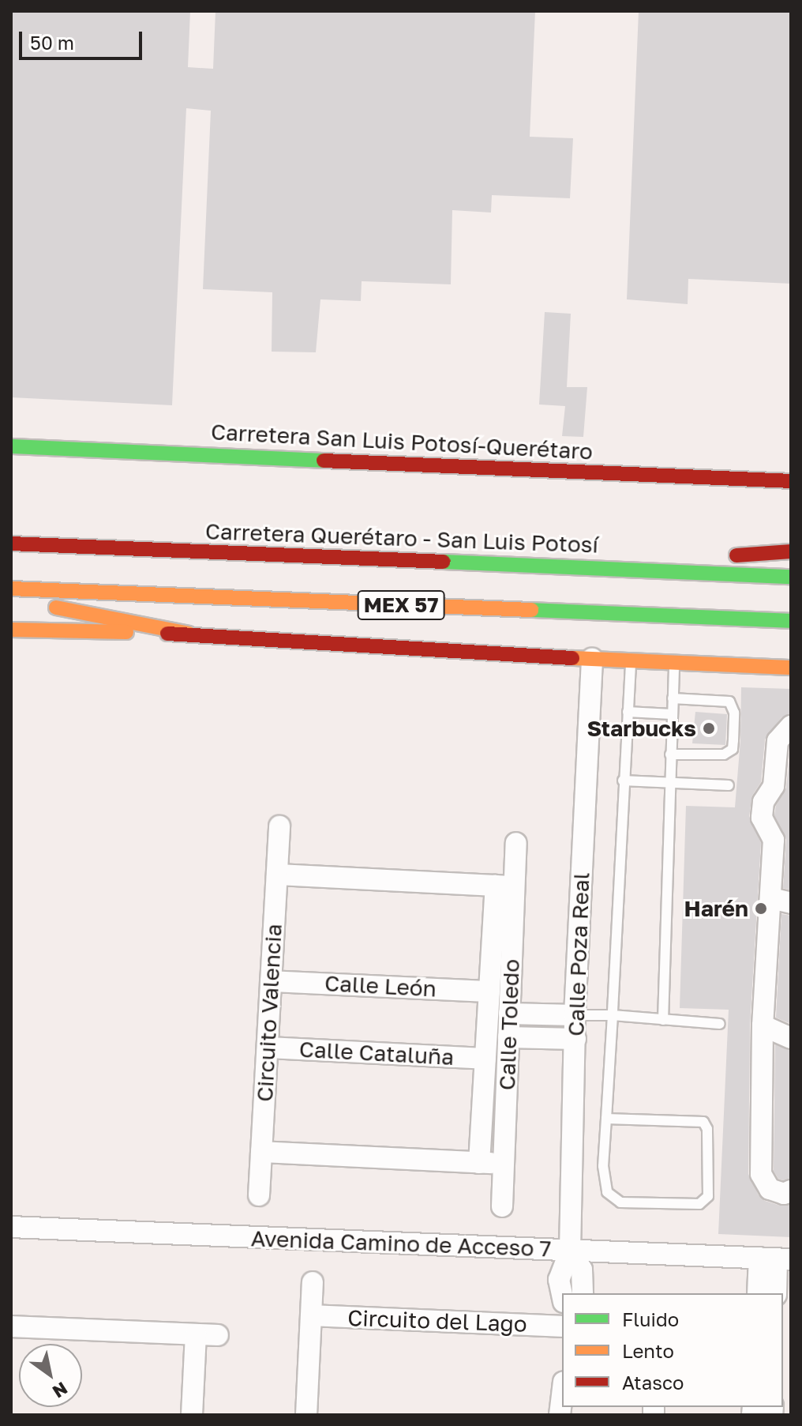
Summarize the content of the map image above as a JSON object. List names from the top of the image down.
{
  "streets": {
    "main road": ["Carretera San Luis Potosí-Querétaro", "Carretera Querétaro - San Luis Potosí", "MEX 57"],
    "street": [
      "Calle Poza Real",
      "Calle León",
      "Circuito Valencia",
      "Calle Toledo",
      "Calle Cataluña",
      "Avenida Camino de Acceso 7",
      "Circuito del Lago"
    ]
  },
  "crossings": [
    ["Calle Poza Real", "Avenida Camino de Acceso 7"],
    ["Calle León", "Circuito Valencia"],
    ["Calle León", "Calle Toledo"],
    ["Circuito Valencia", "Calle Cataluña"],
    ["Calle Toledo", "Calle Cataluña"]
  ],
  "places": ["Starbucks", "Harén"],
  "legend": ["Fluido", "Lento", "Atasco"],
  "scale_bar": "50 m",
  "north": "bottom right"
}
